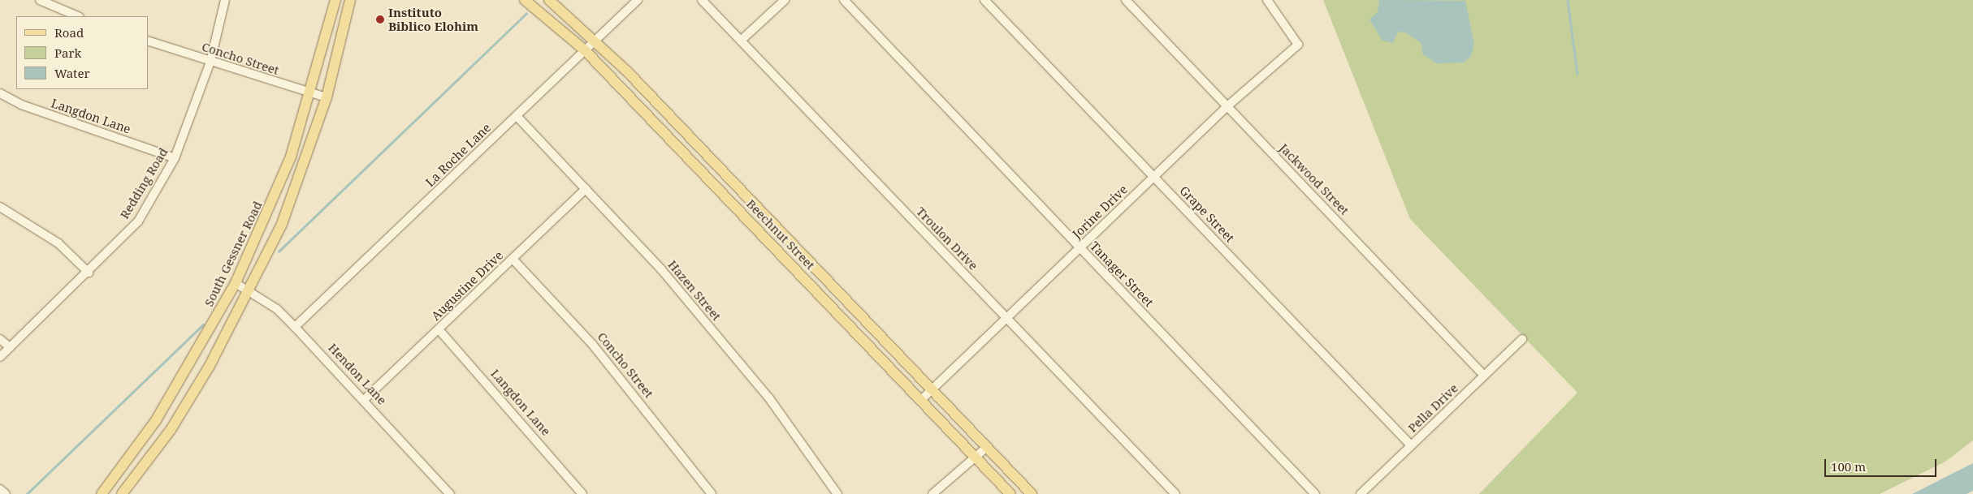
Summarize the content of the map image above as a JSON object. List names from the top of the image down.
{
  "streets": {
    "main road": ["Beechnut Street", "South Gessner Road"],
    "street": [
      "Concho Street",
      "Langdon Lane",
      "La Roche Lane",
      "Jackwood Street",
      "Redding Road",
      "Jorine Drive",
      "Grape Street",
      "Troulon Drive",
      "Tanager Street",
      "Augustine Drive",
      "Hazen Street",
      "Hendon Lane",
      "Pella Drive"
    ]
  },
  "crossings": [
    ["Concho Street", "Redding Road"],
    ["Concho Street", "South Gessner Road"],
    ["Concho Street", "Augustine Drive"],
    ["Langdon Lane", "Redding Road"],
    ["Langdon Lane", "Augustine Drive"],
    ["La Roche Lane", "Beechnut Street"],
    ["La Roche Lane", "Hazen Street"],
    ["La Roche Lane", "Hendon Lane"],
    ["Jackwood Street", "Jorine Drive"],
    ["Jackwood Street", "Pella Drive"],
    ["Jorine Drive", "Grape Street"],
    ["Jorine Drive", "Beechnut Street"],
    ["Jorine Drive", "Troulon Drive"],
    ["Jorine Drive", "Tanager Street"],
    ["Grape Street", "Pella Drive"],
    ["South Gessner Road", "Hendon Lane"],
    ["Augustine Drive", "Hazen Street"],
    ["Augustine Drive", "Hendon Lane"]
  ],
  "places": ["Instituto Biblico Elohim"],
  "legend": ["Road", "Park", "Water"],
  "scale_bar": "100 m"
}
